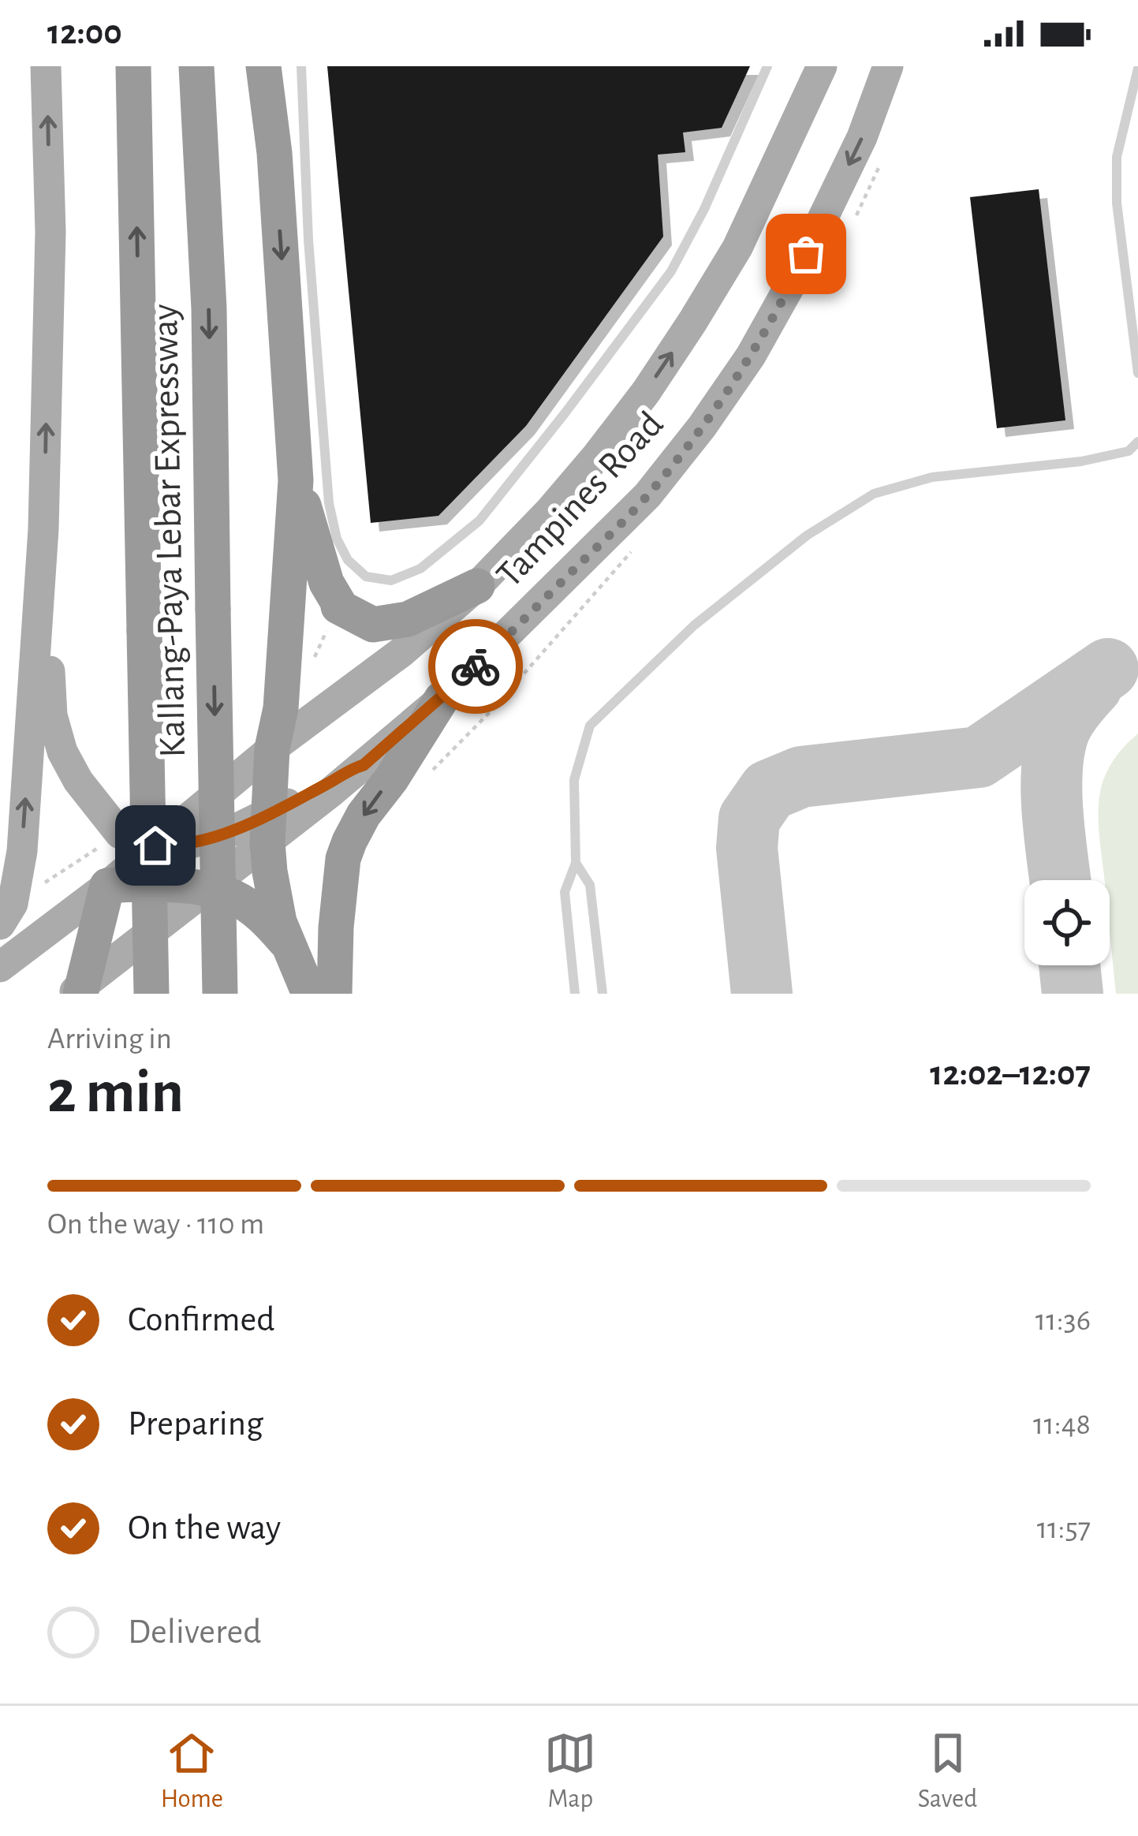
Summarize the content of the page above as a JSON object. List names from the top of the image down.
{
  "streets": {
    "highway": ["Kallang-Paya Lebar Expressway"],
    "main road": ["Tampines Road"]
  },
  "page": {
    "status": "12:00",
    "heading": ["2 min", "Arriving in", "12:02–12:07"],
    "bar": "On the way · 110 m",
    "list": [
      ["Confirmed", "11:36"],
      ["Preparing", "11:48"],
      ["On the way", "11:57"],
      "Delivered"
    ],
    "tabs": ["Home", "Map", "Saved"]
  }
}
